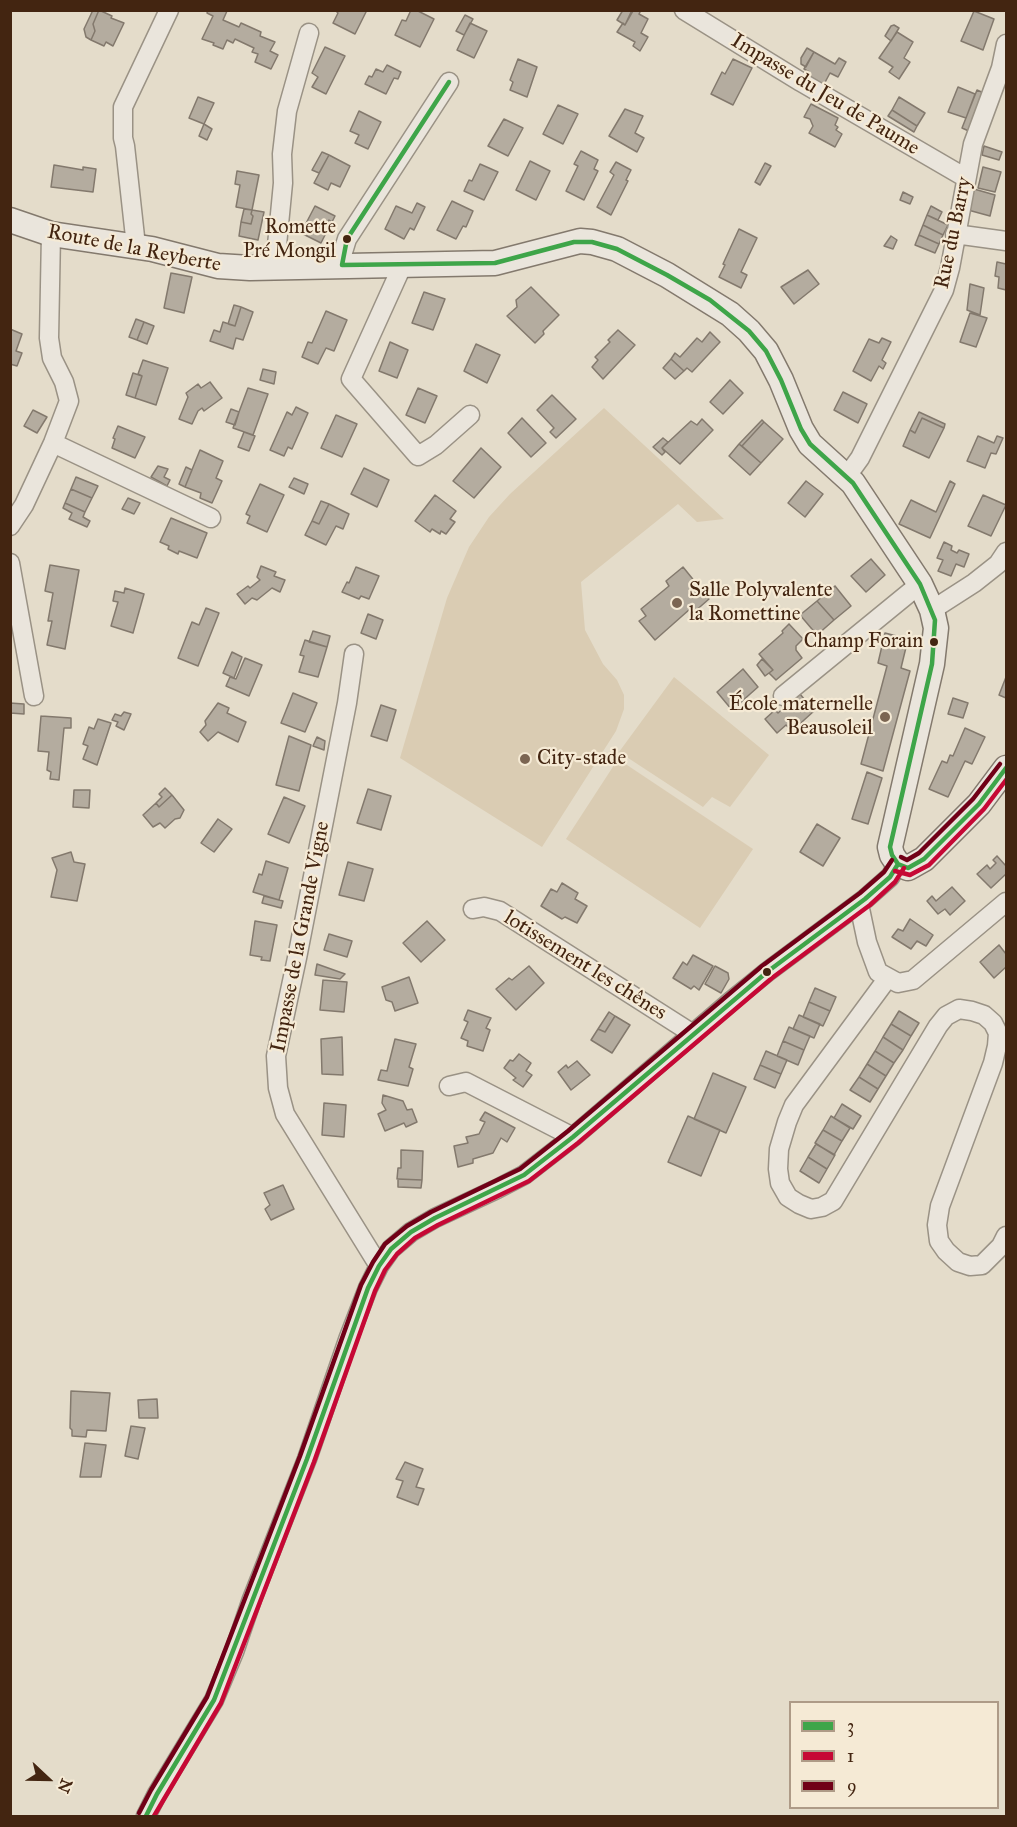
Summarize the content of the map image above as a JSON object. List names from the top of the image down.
{
  "streets": {
    "main road": ["Route de la Reyberte"],
    "street": [
      "Impasse du Jeu de Paume",
      "Rue du Barry",
      "Impasse de la Grande Vigne",
      "lotissement les chênes"
    ]
  },
  "crossings": [
    ["Impasse du Jeu de Paume", "Rue du Barry"],
    ["Rue du Barry", "Route de la Reyberte"]
  ],
  "places": [
    "Romette Pré Mongil",
    "Salle Polyvalente la Romettine",
    "Champ Forain",
    "École maternelle Beausoleil",
    "City-stade"
  ],
  "lines": ["transit line 3", "transit line 9", "transit line 1"],
  "legend": ["3", "1", "9"],
  "north": "right"
}
